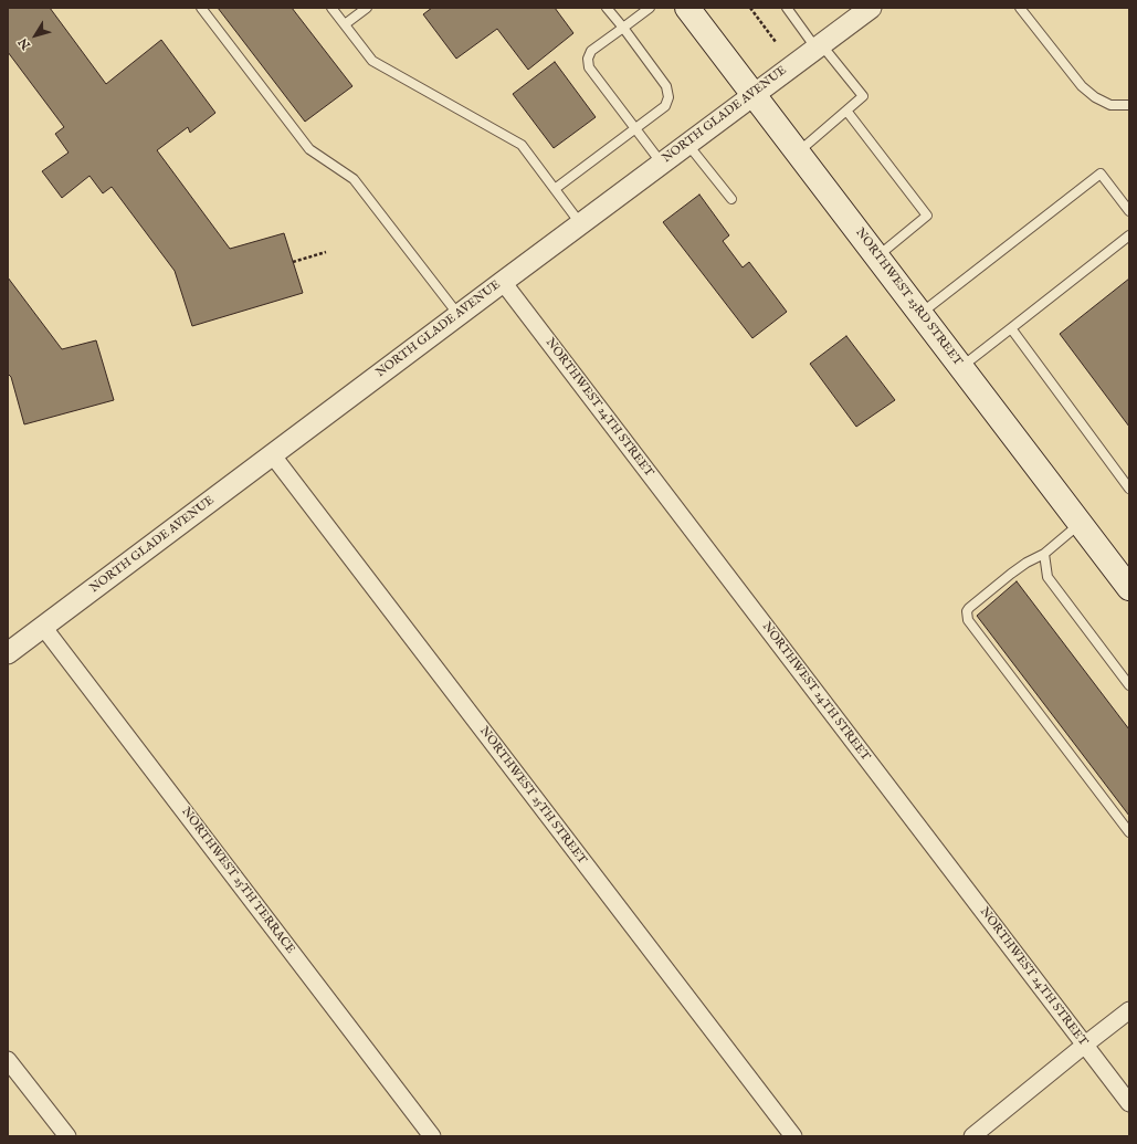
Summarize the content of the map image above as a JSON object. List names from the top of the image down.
{
  "streets": {
    "main road": ["NORTHWEST 23RD STREET"],
    "street": [
      "NORTH GLADE AVENUE",
      "NORTHWEST 24TH STREET",
      "NORTHWEST 25TH STREET",
      "NORTHWEST 25TH TERRACE"
    ]
  },
  "crossings": [
    ["NORTH GLADE AVENUE", "NORTHWEST 23RD STREET"],
    ["NORTH GLADE AVENUE", "NORTHWEST 24TH STREET"],
    ["NORTH GLADE AVENUE", "NORTHWEST 25TH STREET"],
    ["NORTH GLADE AVENUE", "NORTHWEST 25TH TERRACE"]
  ],
  "north": "bottom left"
}
